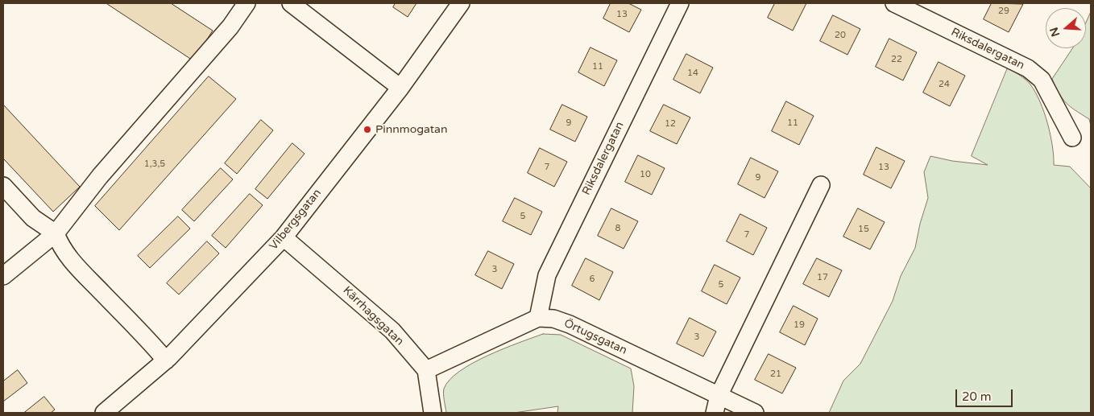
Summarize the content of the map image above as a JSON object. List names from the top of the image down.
{
  "streets": {
    "street": [
      "Riksdalergatan",
      "Vilbergsgatan",
      "Kärrhagsgatan",
      "Örtugsgatan"
    ]
  },
  "crossings": [
    ["Riksdalergatan", "Örtugsgatan"],
    ["Vilbergsgatan", "Kärrhagsgatan"]
  ],
  "places": ["Pinnmogatan"],
  "house_numbers": [
    "29",
    "13",
    "20",
    "22",
    "11",
    "14",
    "24",
    "9",
    "11",
    "12",
    "1,3,5",
    "7",
    "13",
    "10",
    "9",
    "5",
    "8",
    "15",
    "7",
    "3",
    "17",
    "6",
    "5",
    "19",
    "3",
    "21"
  ],
  "scale_bar": "20 m",
  "north": "left"
}
